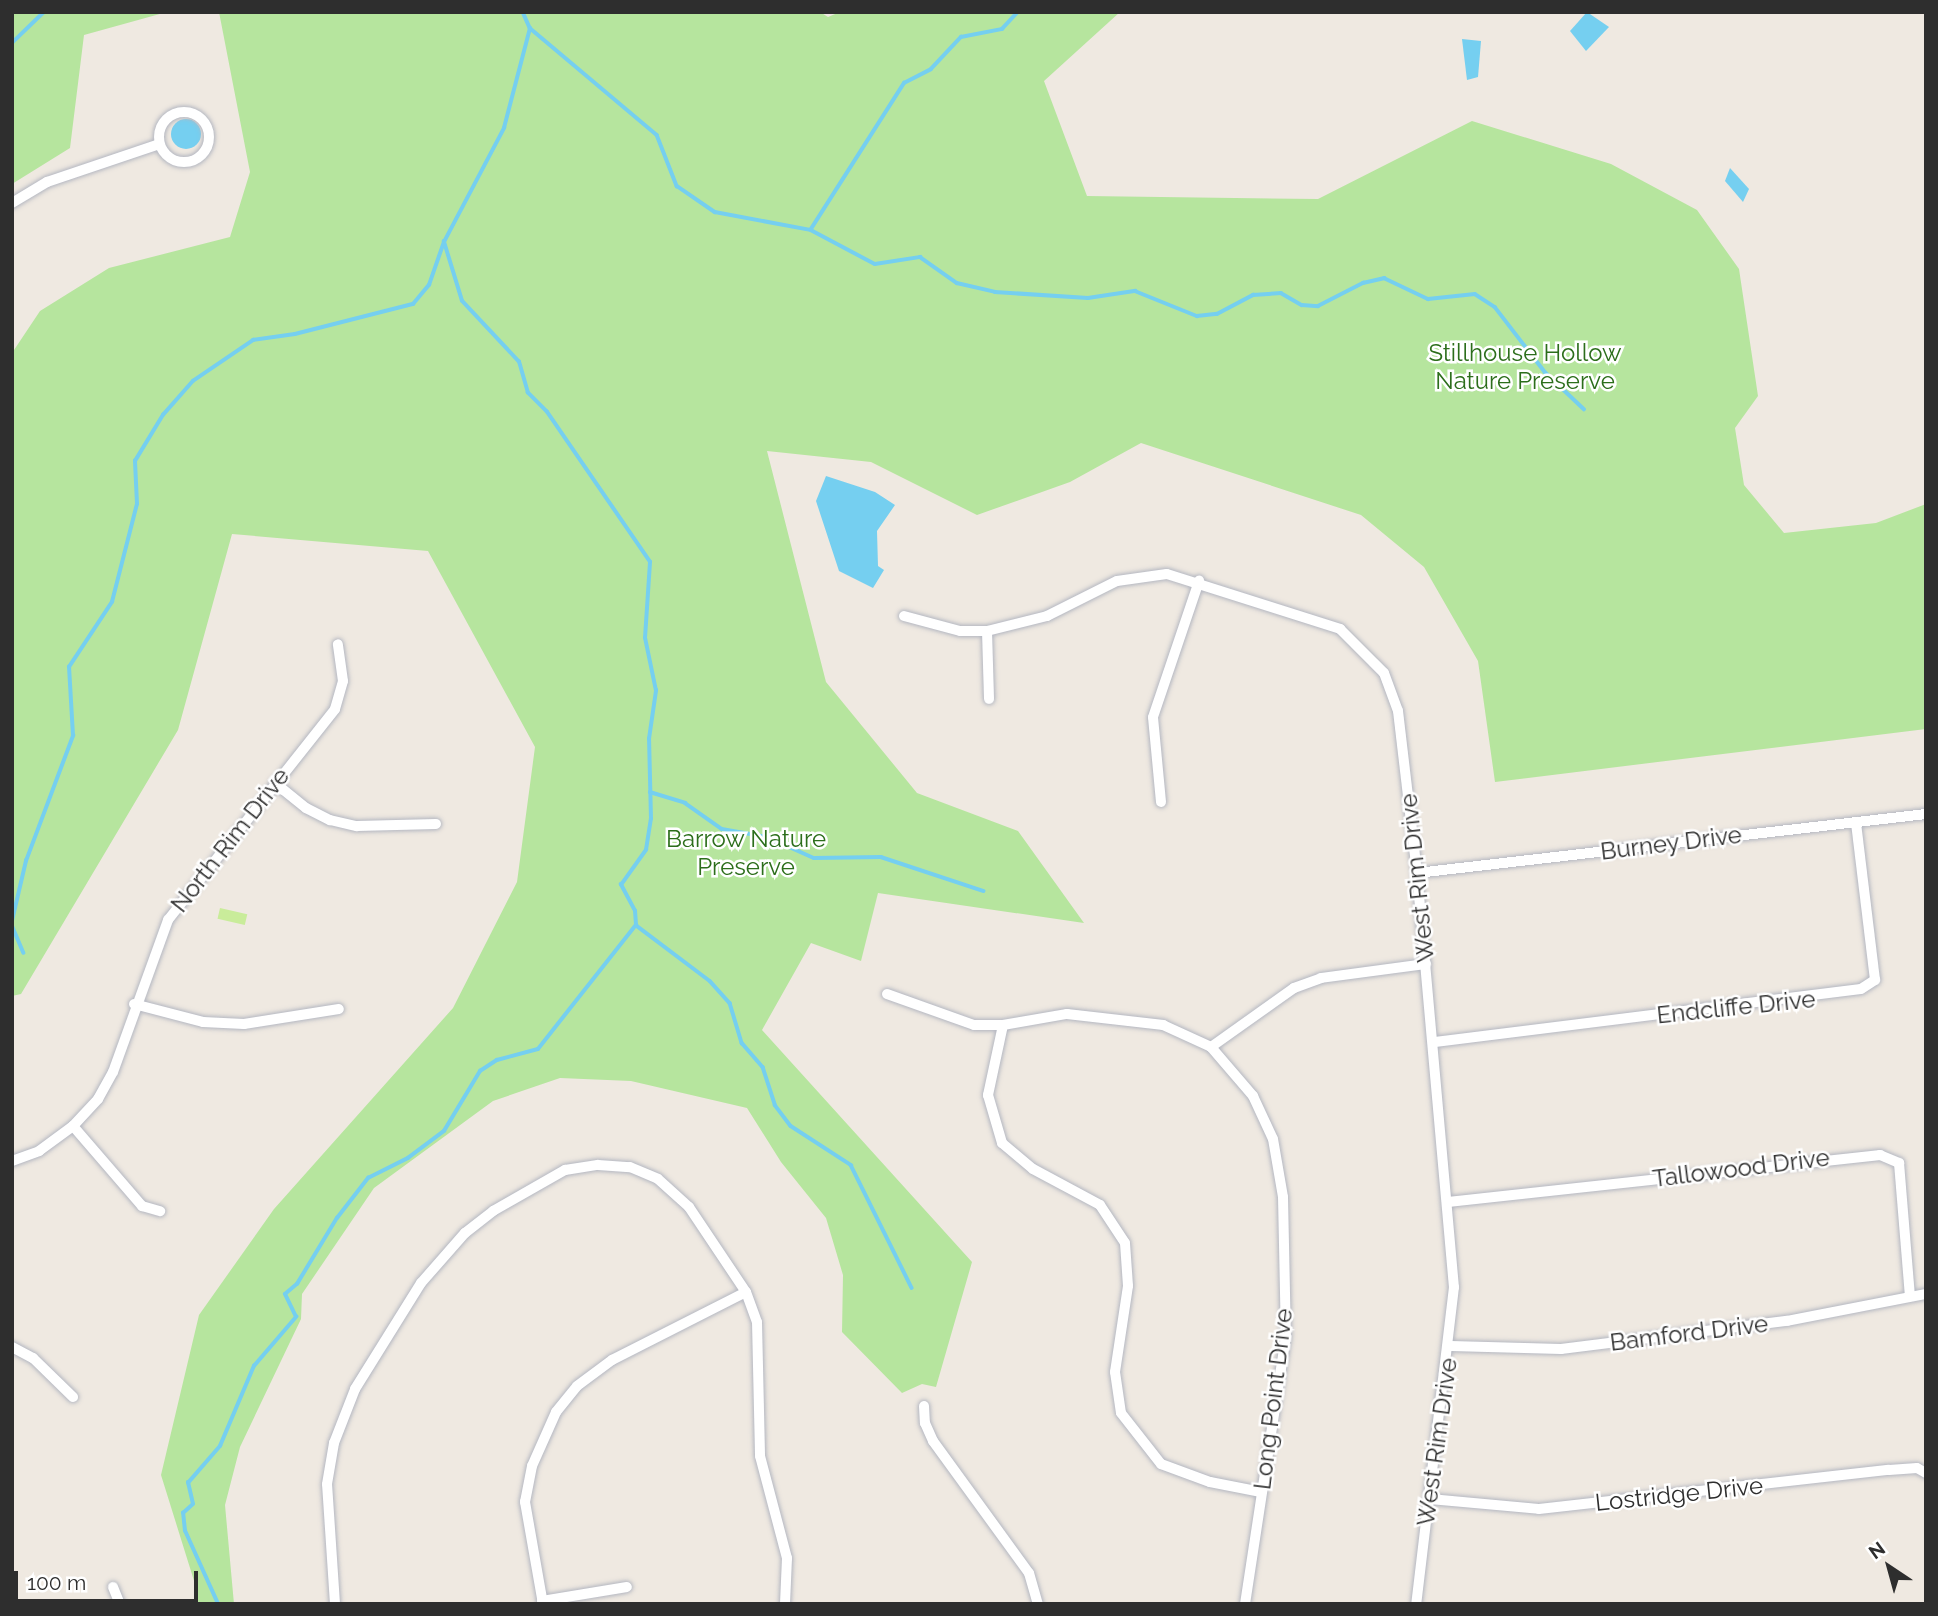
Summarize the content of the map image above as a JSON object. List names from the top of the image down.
{
  "streets": {
    "street": [
      "North Rim Drive",
      "Burney Drive",
      "West Rim Drive",
      "Endcliffe Drive",
      "Tallowood Drive",
      "Bamford Drive",
      "Long Point Drive",
      "Lostridge Drive"
    ]
  },
  "crossings": [
    ["Burney Drive", "West Rim Drive"],
    ["Burney Drive", "Endcliffe Drive"],
    ["West Rim Drive", "Endcliffe Drive"],
    ["West Rim Drive", "Tallowood Drive"],
    ["West Rim Drive", "Bamford Drive"],
    ["West Rim Drive", "Lostridge Drive"],
    ["Tallowood Drive", "Bamford Drive"]
  ],
  "parks": ["Stillhouse Hollow Nature Preserve", "Barrow Nature Preserve"],
  "scale_bar": "100 m",
  "north": "top left"
}
